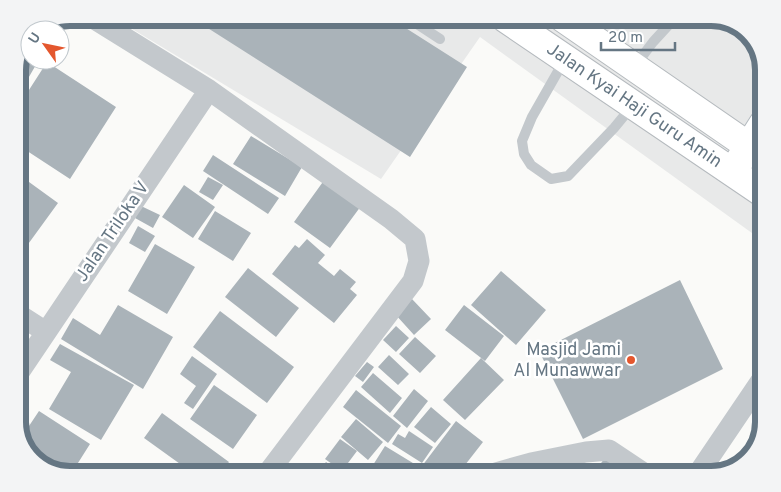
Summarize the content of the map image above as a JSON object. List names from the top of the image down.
{
  "streets": {
    "main road": ["Jalan Kyai Haji Guru Amin"],
    "street": ["Jalan Triloka V"]
  },
  "places": ["Masjid Jami Al Munawwar"],
  "scale_bar": "20 m",
  "north": "top left"
}
